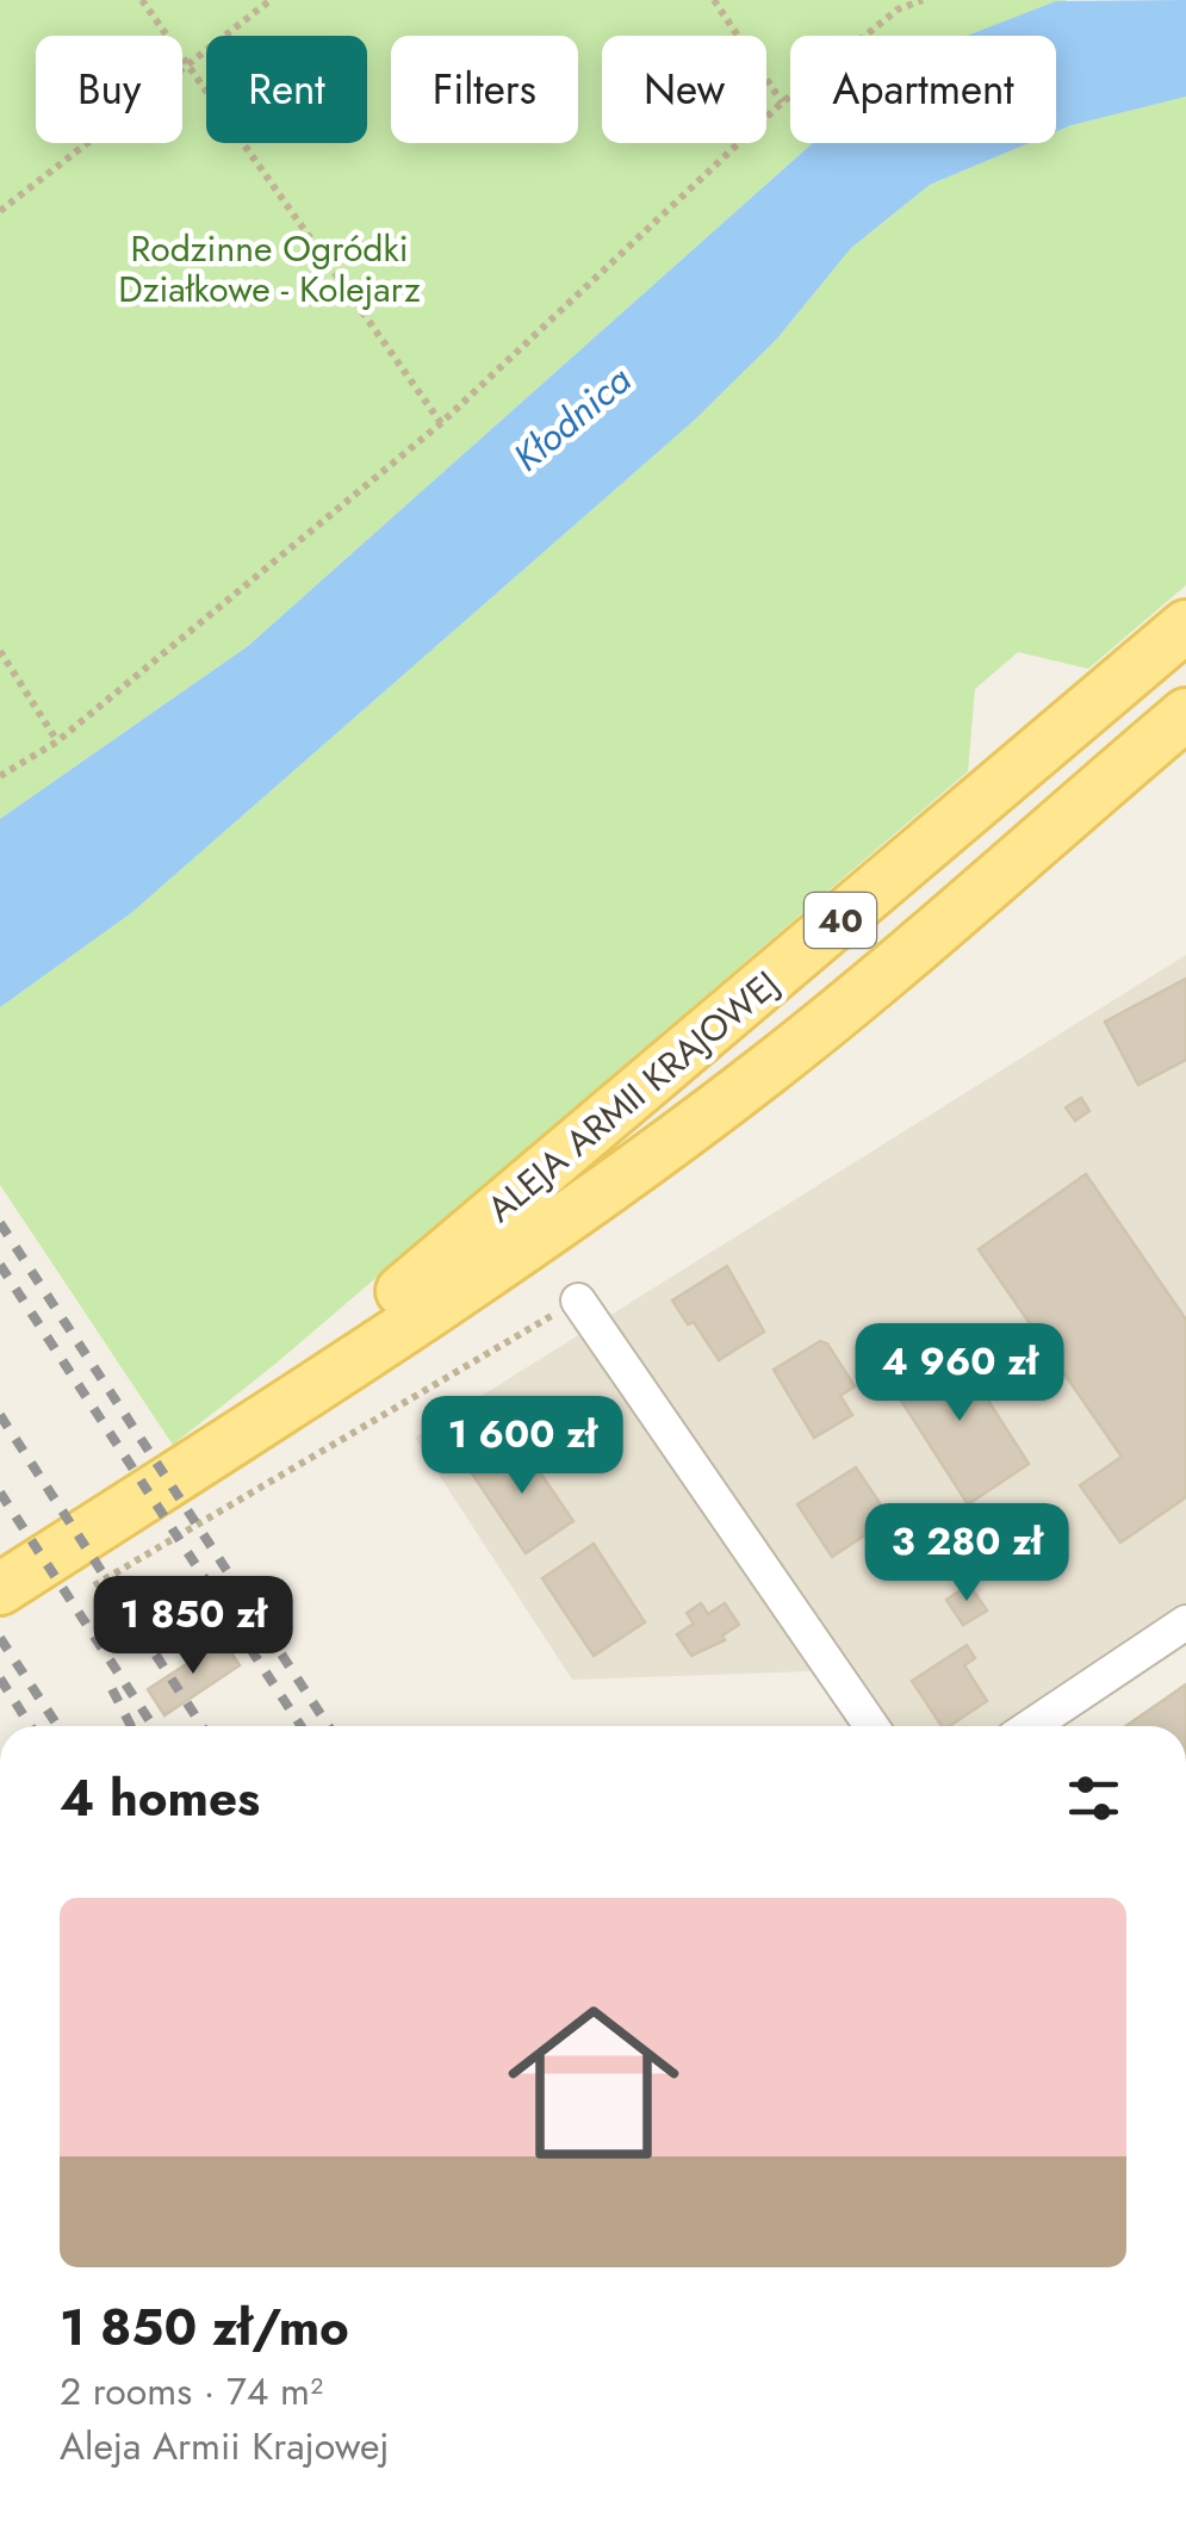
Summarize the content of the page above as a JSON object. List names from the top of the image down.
{
  "streets": {
    "main road": ["40", "ALEJA ARMII KRAJOWEJ"]
  },
  "water": ["Kłodnica"],
  "parks": ["Rodzinne Ogródki Działkowe - Kolejarz"],
  "page": {
    "chip": [
      "Buy",
      "Rent",
      "Filters",
      "New",
      "Apartment"
    ],
    "price": [
      "4 960 zł",
      "1 600 zł",
      "3 280 zł",
      "1 850 zł"
    ],
    "heading": "4 homes",
    "list": [
      {
        "name": "1 850 zł/mo",
        "note": "2 rooms · 74 m² · Aleja Armii Krajowej"
      }
    ]
  }
}
